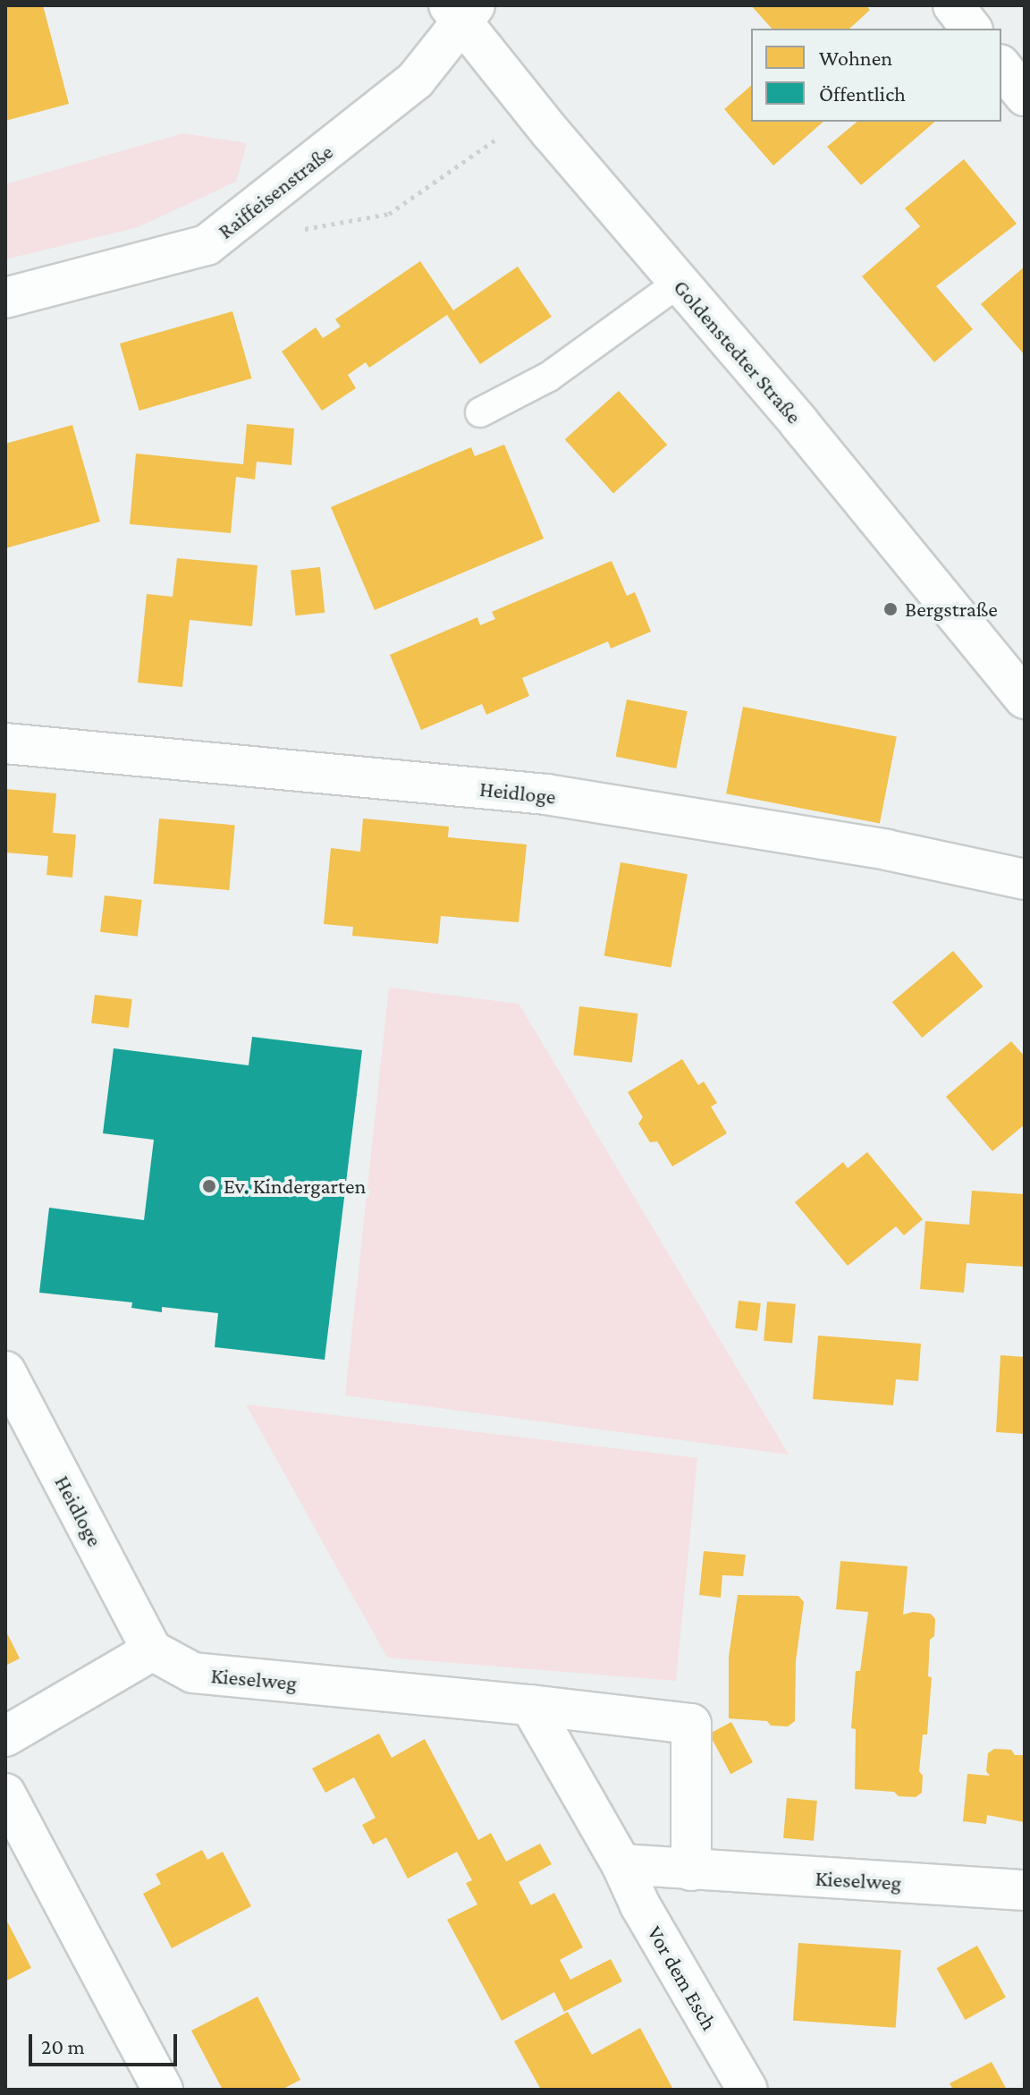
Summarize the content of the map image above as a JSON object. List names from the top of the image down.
{
  "streets": {
    "street": [
      "Raiffeisenstraße",
      "Goldenstedter Straße",
      "Heidloge",
      "Kieselweg",
      "Vor dem Esch"
    ]
  },
  "crossings": [
    ["Raiffeisenstraße", "Goldenstedter Straße"],
    ["Heidloge", "Kieselweg"],
    ["Kieselweg", "Vor dem Esch"]
  ],
  "places": ["Bergstraße", "Ev. Kindergarten"],
  "legend": ["Wohnen", "Öffentlich"],
  "scale_bar": "20 m"
}
